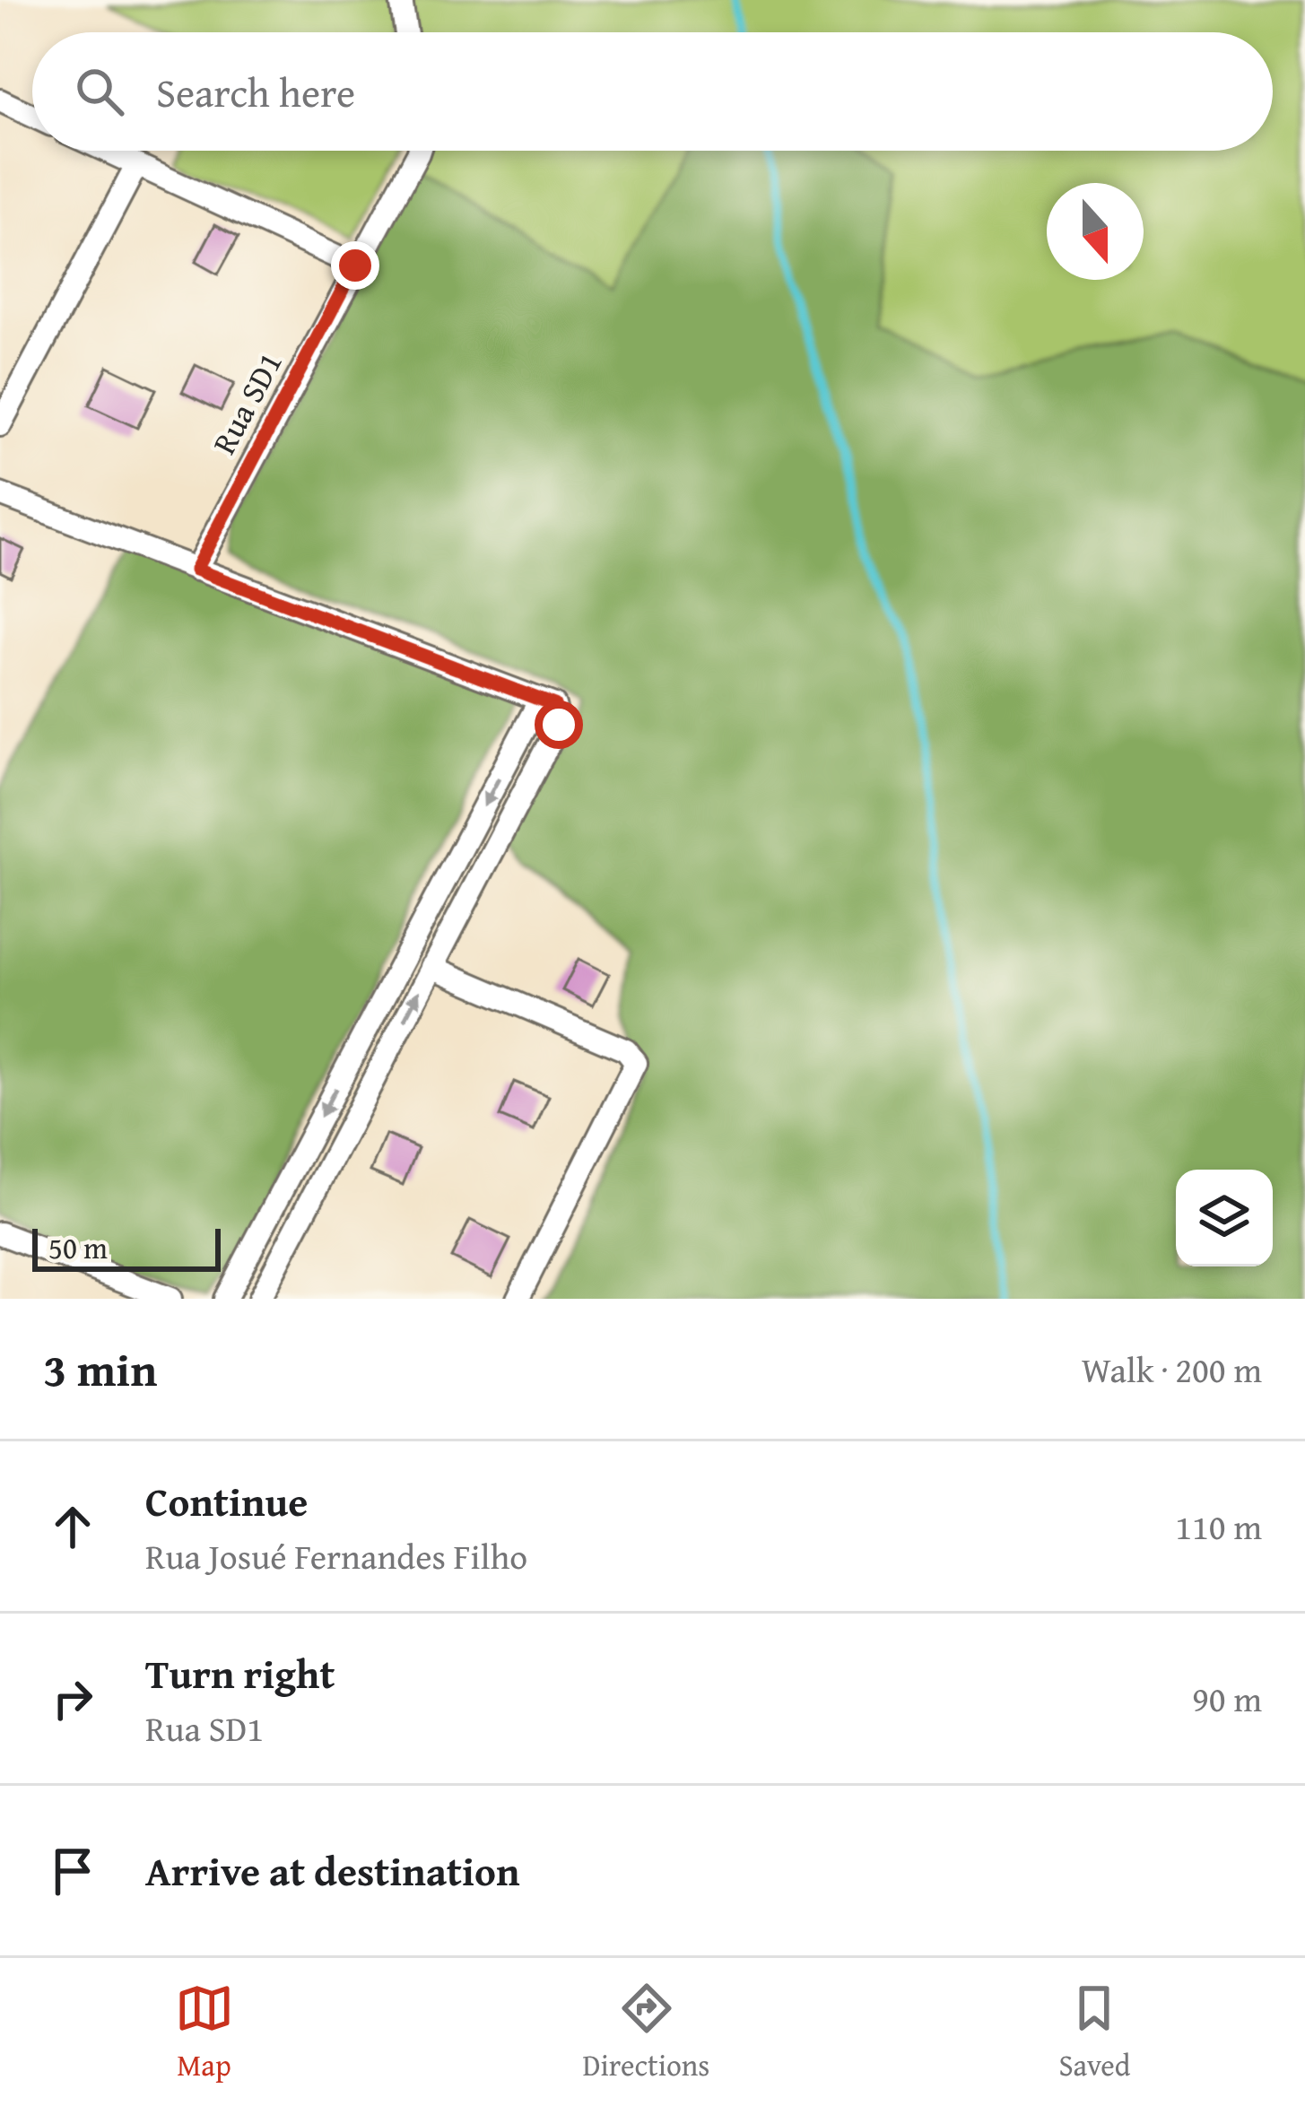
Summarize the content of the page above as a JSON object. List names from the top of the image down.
{
  "streets": {
    "street": ["Rua SD1"]
  },
  "scale_bar": "50 m",
  "north": "bottom",
  "page": {
    "search": "Search here",
    "scale": "50 m",
    "heading": ["3 min", "Walk · 200 m"],
    "list": [
      ["Continue", "Rua Josué Fernandes Filho", "110 m"],
      ["Turn right", "Rua SD1", "90 m"],
      "Arrive at destination"
    ],
    "nav": ["Map", "Directions", "Saved"]
  }
}
